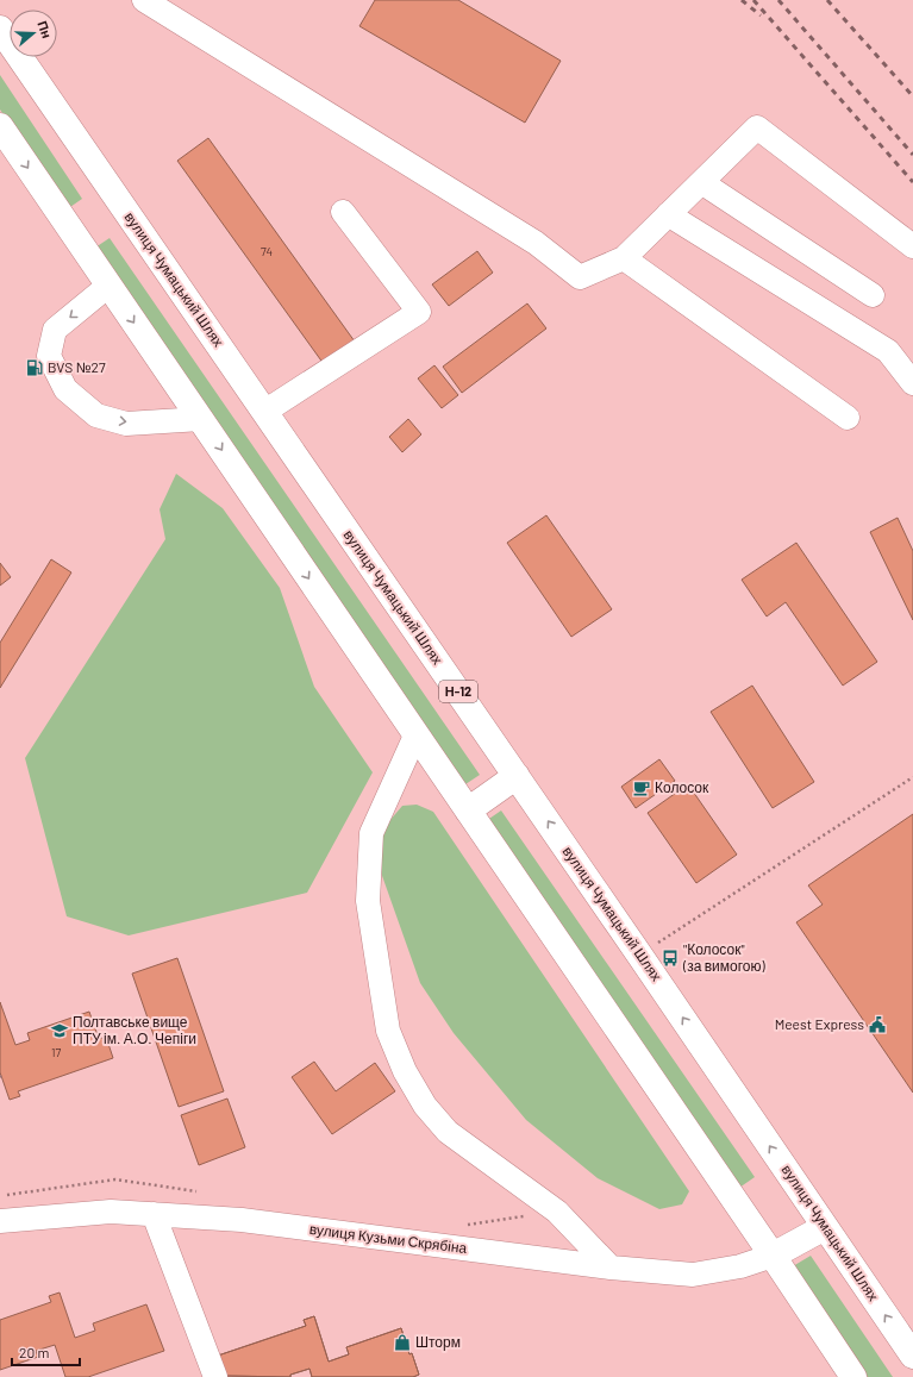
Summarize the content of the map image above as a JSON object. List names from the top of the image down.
{
  "streets": {
    "main road": ["вулиця Чумацький Шлях", "Н-12"],
    "street": ["вулиця Кузьми Скрябіна"]
  },
  "places": {
    "fuel station": ["BVS №27"],
    "cafe": ["Колосок"],
    "bus stop": ["\"Колосок\" (за вимогою)"],
    "public building": ["Meest Express"],
    "school or university": ["Полтавське вище ПТУ ім. А.О. Чепіги"],
    "shop": ["Шторм"]
  },
  "house_numbers": ["74", "17"],
  "scale_bar": "20 m",
  "north": "right"
}
